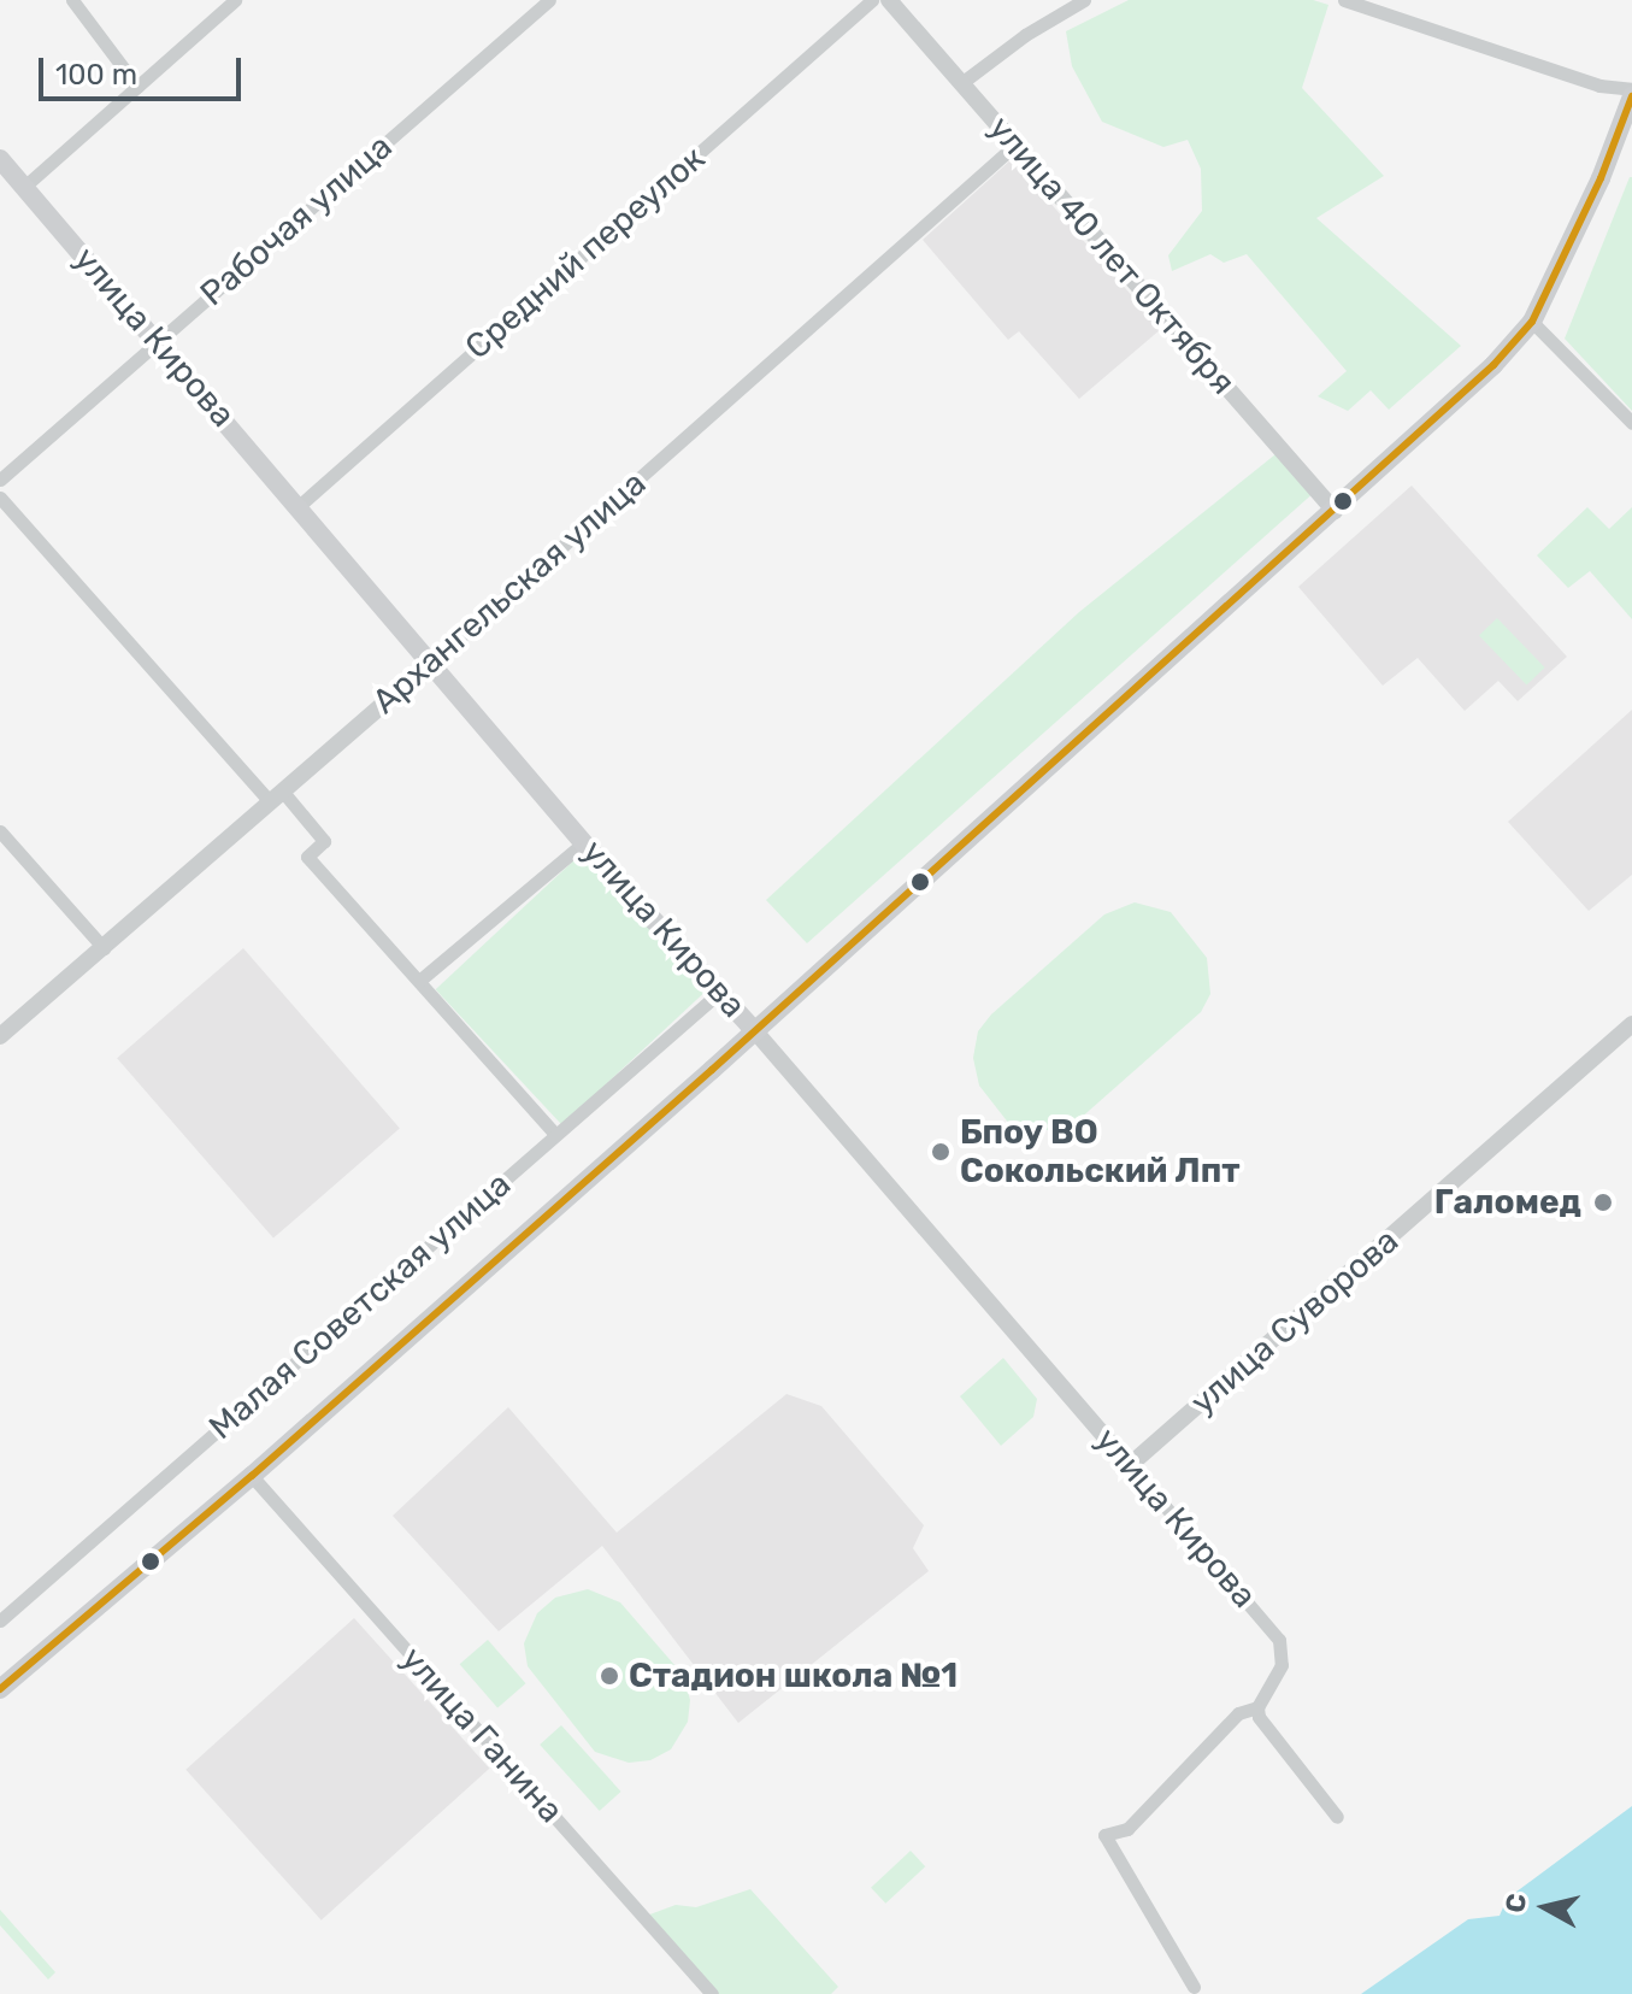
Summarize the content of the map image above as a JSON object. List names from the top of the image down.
{
  "streets": {
    "main road": ["улица Кирова"],
    "street": [
      "Рабочая улица",
      "Средний переулок",
      "улица 40 лет Октября",
      "Архангельская улица",
      "Малая Советская улица",
      "улица Суворова",
      "улица Ганина"
    ]
  },
  "crossings": [
    ["Рабочая улица", "улица Кирова"],
    ["Средний переулок", "улица Кирова"],
    ["улица 40 лет Октября", "Архангельская улица"],
    ["улица Кирова", "Архангельская улица"],
    ["улица Кирова", "Малая Советская улица"],
    ["улица Кирова", "улица Суворова"]
  ],
  "places": ["Бпоу ВО Сокольский Лпт", "Галомед", "Стадион школа №1"],
  "scale_bar": "100 m",
  "north": "left"
}
